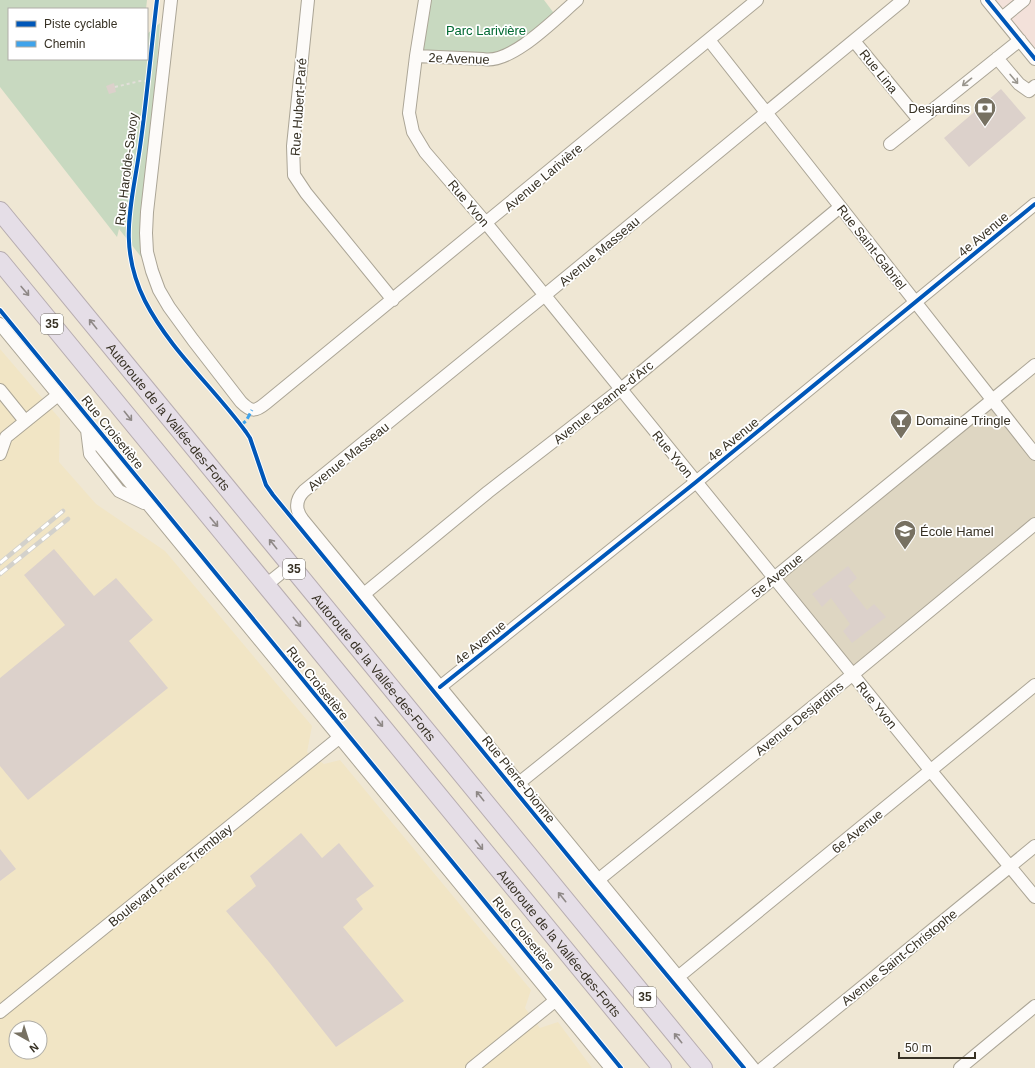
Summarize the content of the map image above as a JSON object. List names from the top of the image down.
{
  "streets": {
    "highway": ["35", "Autoroute de la Vallée-des-Forts"],
    "street": [
      "2e Avenue",
      "Rue Lina",
      "Rue Hubert-Paré",
      "Rue Harolde-Savoy",
      "Avenue Larivière",
      "Rue Yvon",
      "4e Avenue",
      "Rue Saint-Gabriel",
      "Avenue Masseau",
      "Avenue Jeanne-d'Arc",
      "Rue Croisetière",
      "5e Avenue",
      "Avenue Desjardins",
      "Rue Pierre-Dionne",
      "6e Avenue",
      "Boulevard Pierre-Tremblay",
      "Avenue Saint-Christophe"
    ]
  },
  "crossings": [
    ["2e Avenue", "Rue Yvon"],
    ["Rue Lina", "Avenue Masseau"],
    ["Rue Hubert-Paré", "Avenue Larivière"],
    ["Rue Harolde-Savoy", "Avenue Larivière"],
    ["Avenue Larivière", "Rue Yvon"],
    ["Avenue Larivière", "Rue Saint-Gabriel"],
    ["Rue Yvon", "4e Avenue"],
    ["Rue Yvon", "Avenue Masseau"],
    ["Rue Yvon", "Avenue Jeanne-d'Arc"],
    ["Rue Yvon", "5e Avenue"],
    ["Rue Yvon", "Avenue Desjardins"],
    ["Rue Yvon", "6e Avenue"],
    ["Rue Yvon", "Avenue Saint-Christophe"],
    ["4e Avenue", "Rue Saint-Gabriel"],
    ["4e Avenue", "Rue Pierre-Dionne"],
    ["Rue Saint-Gabriel", "Avenue Masseau"],
    ["Rue Saint-Gabriel", "Avenue Jeanne-d'Arc"],
    ["Rue Saint-Gabriel", "5e Avenue"],
    ["Avenue Masseau", "Rue Pierre-Dionne"],
    ["Avenue Jeanne-d'Arc", "Rue Pierre-Dionne"],
    ["Rue Croisetière", "Boulevard Pierre-Tremblay"],
    ["5e Avenue", "Rue Pierre-Dionne"],
    ["Avenue Desjardins", "Rue Pierre-Dionne"],
    ["Rue Pierre-Dionne", "6e Avenue"]
  ],
  "parks": ["Parc Larivière"],
  "places": {
    "bank": ["Desjardins"],
    "bar": ["Domaine Tringle"],
    "school or university": ["École Hamel"]
  },
  "legend": ["Piste cyclable", "Chemin"],
  "scale_bar": "50 m",
  "north": "bottom right"
}
